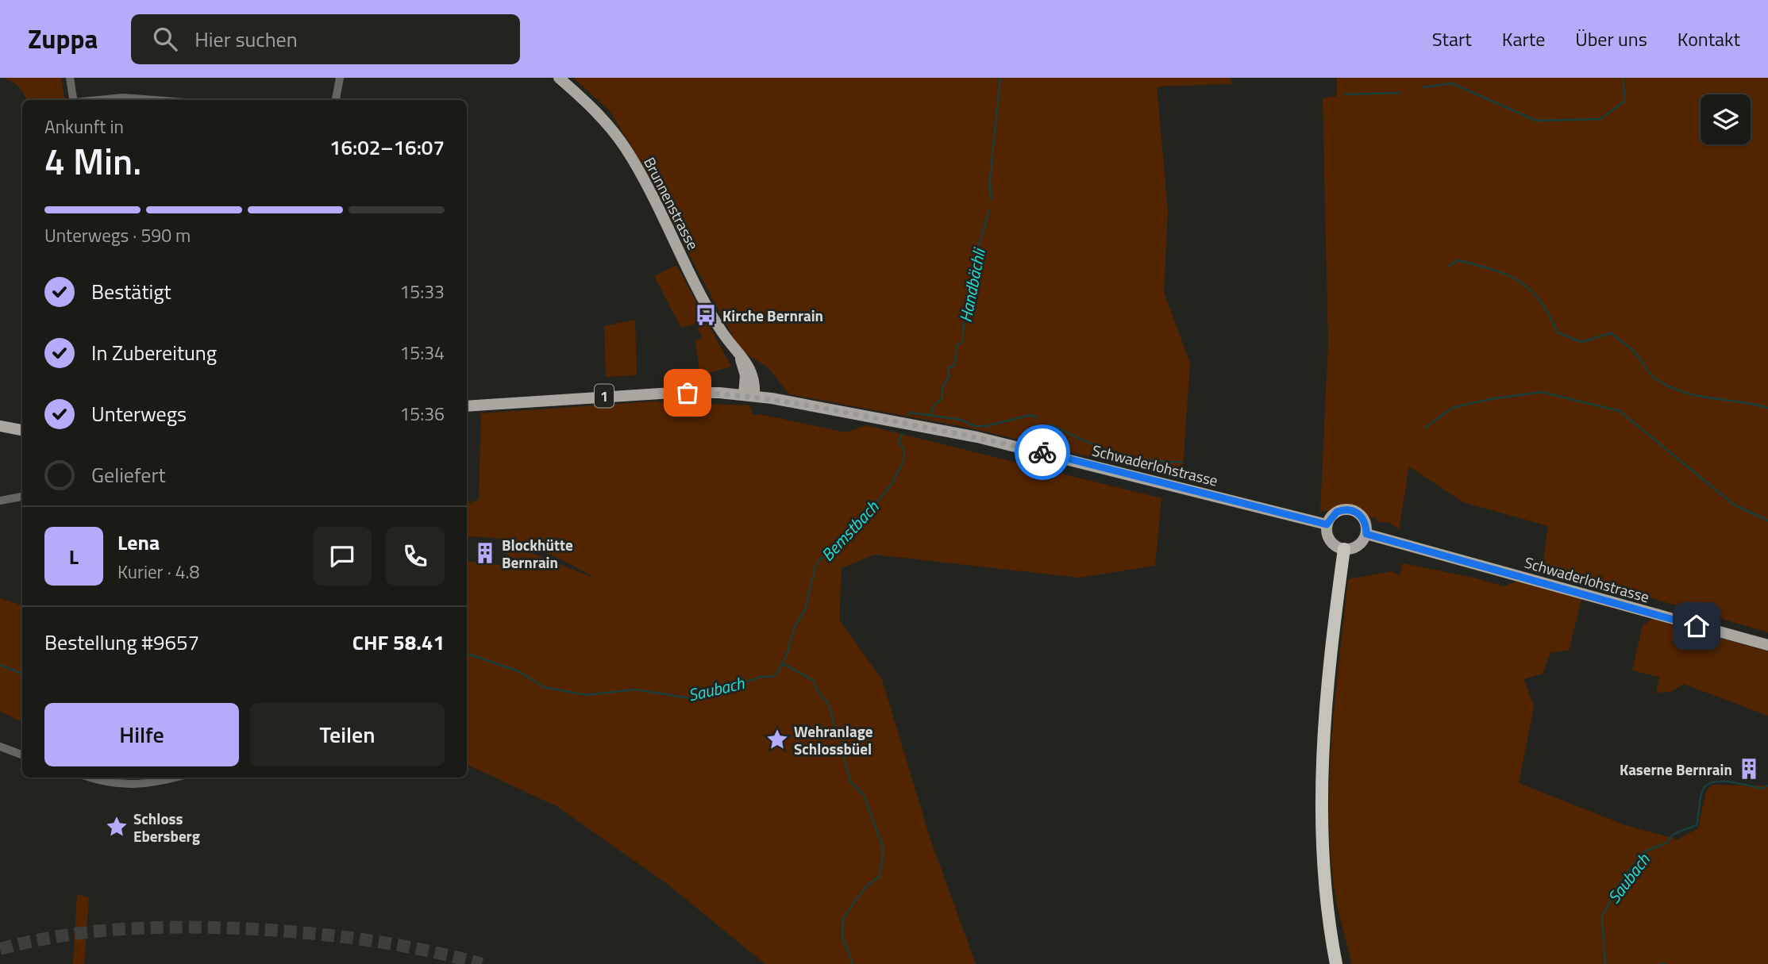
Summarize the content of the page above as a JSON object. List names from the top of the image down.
{
  "streets": {
    "main road": ["Brunnenstrasse", "1", "Schwaderlohstrasse"]
  },
  "crossings": [
    ["Brunnenstrasse", "1"],
    ["Brunnenstrasse", "Schwaderlohstrasse"],
    ["1", "Schwaderlohstrasse"]
  ],
  "water": ["Handbächli", "Bemstbach", "Saubach"],
  "places": {
    "bus stop": ["Kirche Bernrain"],
    "building": ["Blockhütte Bernrain", "Kaserne Bernrain"],
    "place": ["Wehranlage Schlossbüel", "Schloss Ebersberg"]
  },
  "page": {
    "header": "Zuppa",
    "search": "Hier suchen",
    "nav": [
      "Start",
      "Karte",
      "Über uns",
      "Kontakt"
    ],
    "heading": ["4 Min.", "Ankunft in", "16:02–16:07"],
    "panel": [
      "Lena",
      "Kurier · 4.8",
      "Bestellung #9657",
      "CHF 58.41"
    ],
    "bar": "Unterwegs · 590 m",
    "list": [
      ["Bestätigt", "15:33"],
      ["In Zubereitung", "15:34"],
      ["Unterwegs", "15:36"],
      "Geliefert"
    ],
    "round": "L",
    "buttons": ["Hilfe", "Teilen"]
  }
}
